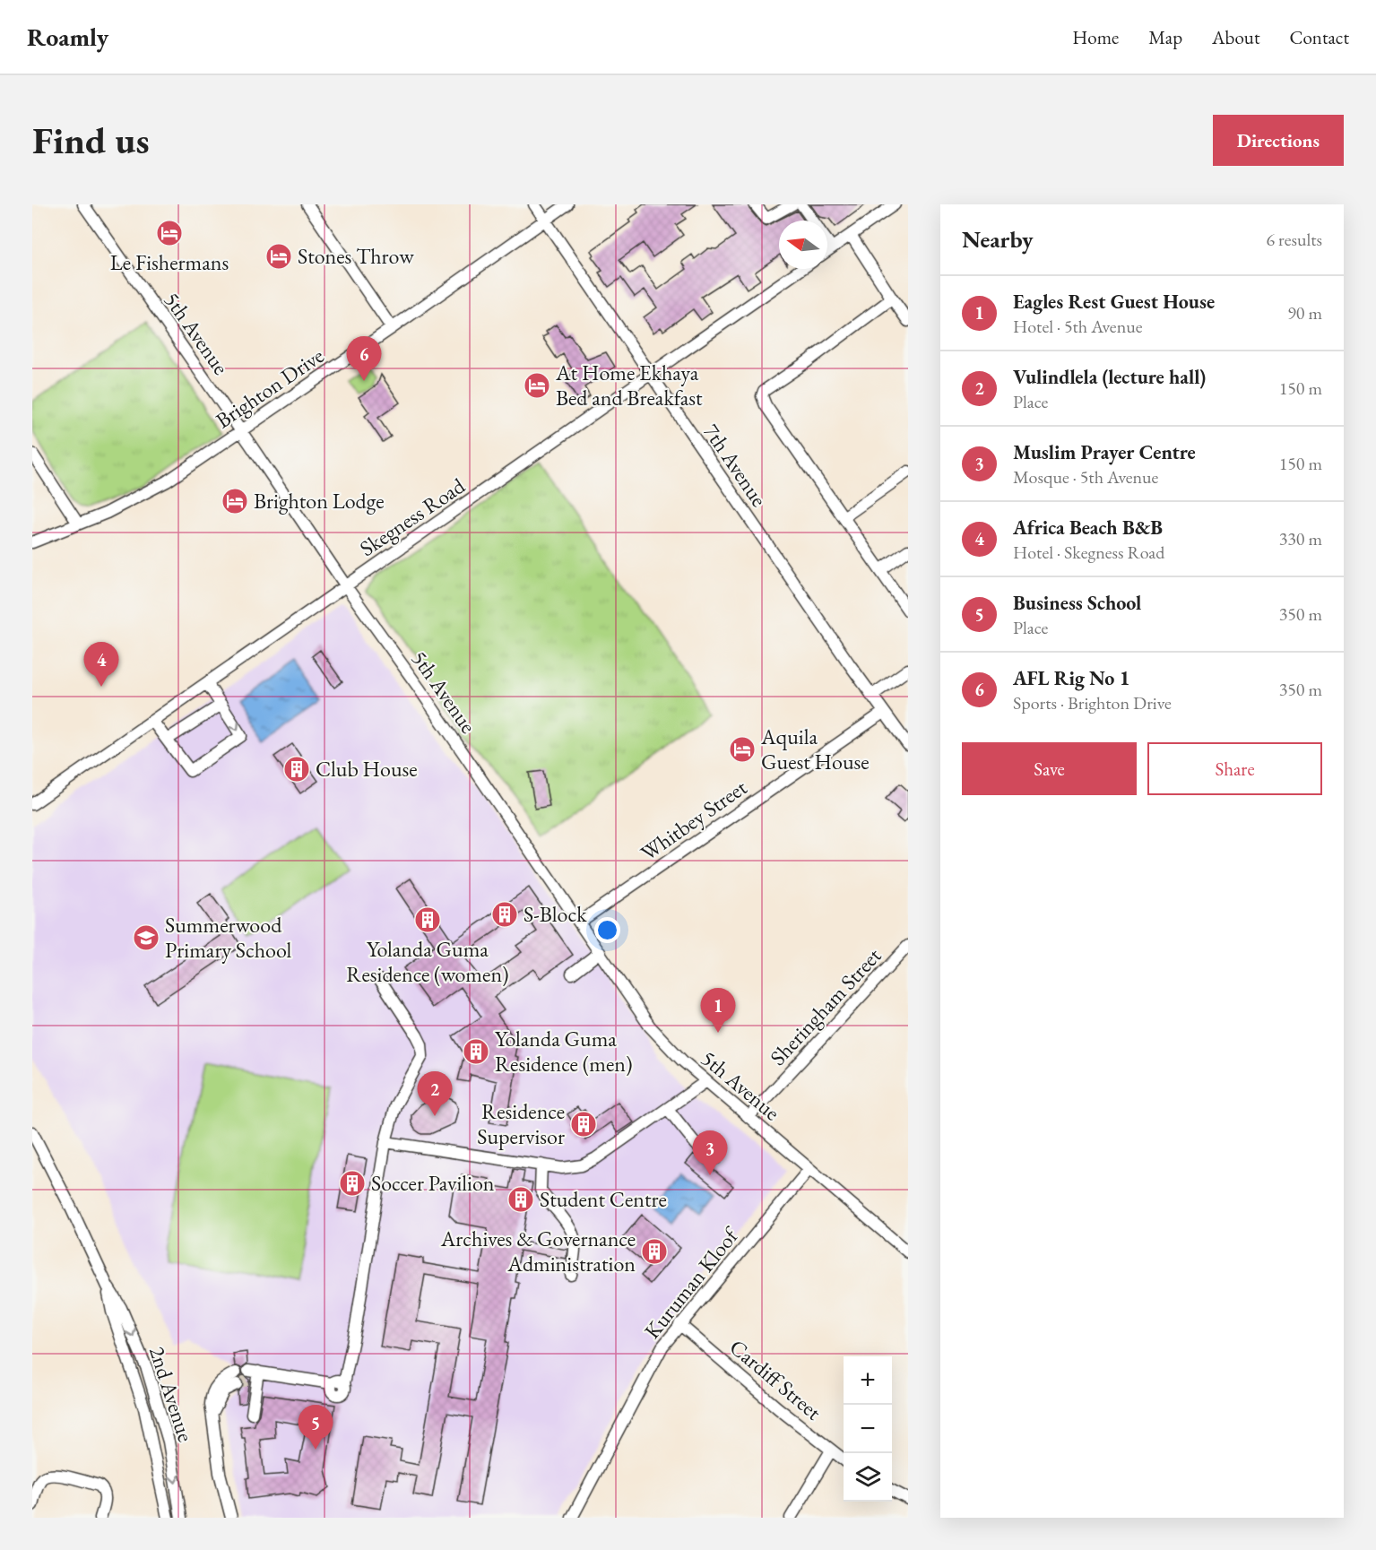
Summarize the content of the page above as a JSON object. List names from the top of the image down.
{
  "streets": {
    "street": [
      "5th Avenue",
      "Brighton Drive",
      "7th Avenue",
      "Skegness Road",
      "Whitbey Street",
      "Sheringham Street",
      "Kuruman Kloof",
      "Cardiff Street",
      "2nd Avenue"
    ]
  },
  "crossings": [
    ["5th Avenue", "Brighton Drive"],
    ["5th Avenue", "Skegness Road"],
    ["5th Avenue", "Whitbey Street"],
    ["5th Avenue", "Sheringham Street"],
    ["5th Avenue", "Kuruman Kloof"],
    ["Brighton Drive", "7th Avenue"],
    ["7th Avenue", "Skegness Road"],
    ["7th Avenue", "Whitbey Street"],
    ["Kuruman Kloof", "Cardiff Street"]
  ],
  "places": {
    "hotel": [
      "Le Fishermans",
      "Stones Throw",
      "At Home Ekhaya Bed and Breakfast",
      "Brighton Lodge",
      "Aquila Guest House"
    ],
    "building": [
      "Club House",
      "S-Block",
      "Yolanda Guma Residence (women)",
      "Yolanda Guma Residence (men)",
      "Residence Supervisor",
      "Soccer Pavilion",
      "Student Centre",
      "Archives & Governance Administration"
    ],
    "school or university": ["Summerwood Primary School"]
  },
  "north": "left",
  "page": {
    "header": "Roamly",
    "nav": [
      "Home",
      "Map",
      "About",
      "Contact"
    ],
    "buttons": [
      "Directions",
      ["Save", "Share"]
    ],
    "title": "Find us",
    "heading": ["Nearby", "6 results"],
    "list": [
      {
        "mark": "1",
        "name": "Eagles Rest Guest House",
        "note": "Hotel · 5th Avenue",
        "value": "90 m"
      },
      {
        "mark": "2",
        "name": "Vulindlela (lecture hall)",
        "note": "Place",
        "value": "150 m"
      },
      {
        "mark": "3",
        "name": "Muslim Prayer Centre",
        "note": "Mosque · 5th Avenue",
        "value": "150 m"
      },
      {
        "mark": "4",
        "name": "Africa Beach B&B",
        "note": "Hotel · Skegness Road",
        "value": "330 m"
      },
      {
        "mark": "5",
        "name": "Business School",
        "note": "Place",
        "value": "350 m"
      },
      {
        "mark": "6",
        "name": "AFL Rig No 1",
        "note": "Sports · Brighton Drive",
        "value": "350 m"
      }
    ],
    "pins": [
      "6",
      "4",
      "1",
      "2",
      "3",
      "5"
    ],
    "map_buttons": ["+", "−"]
  }
}
